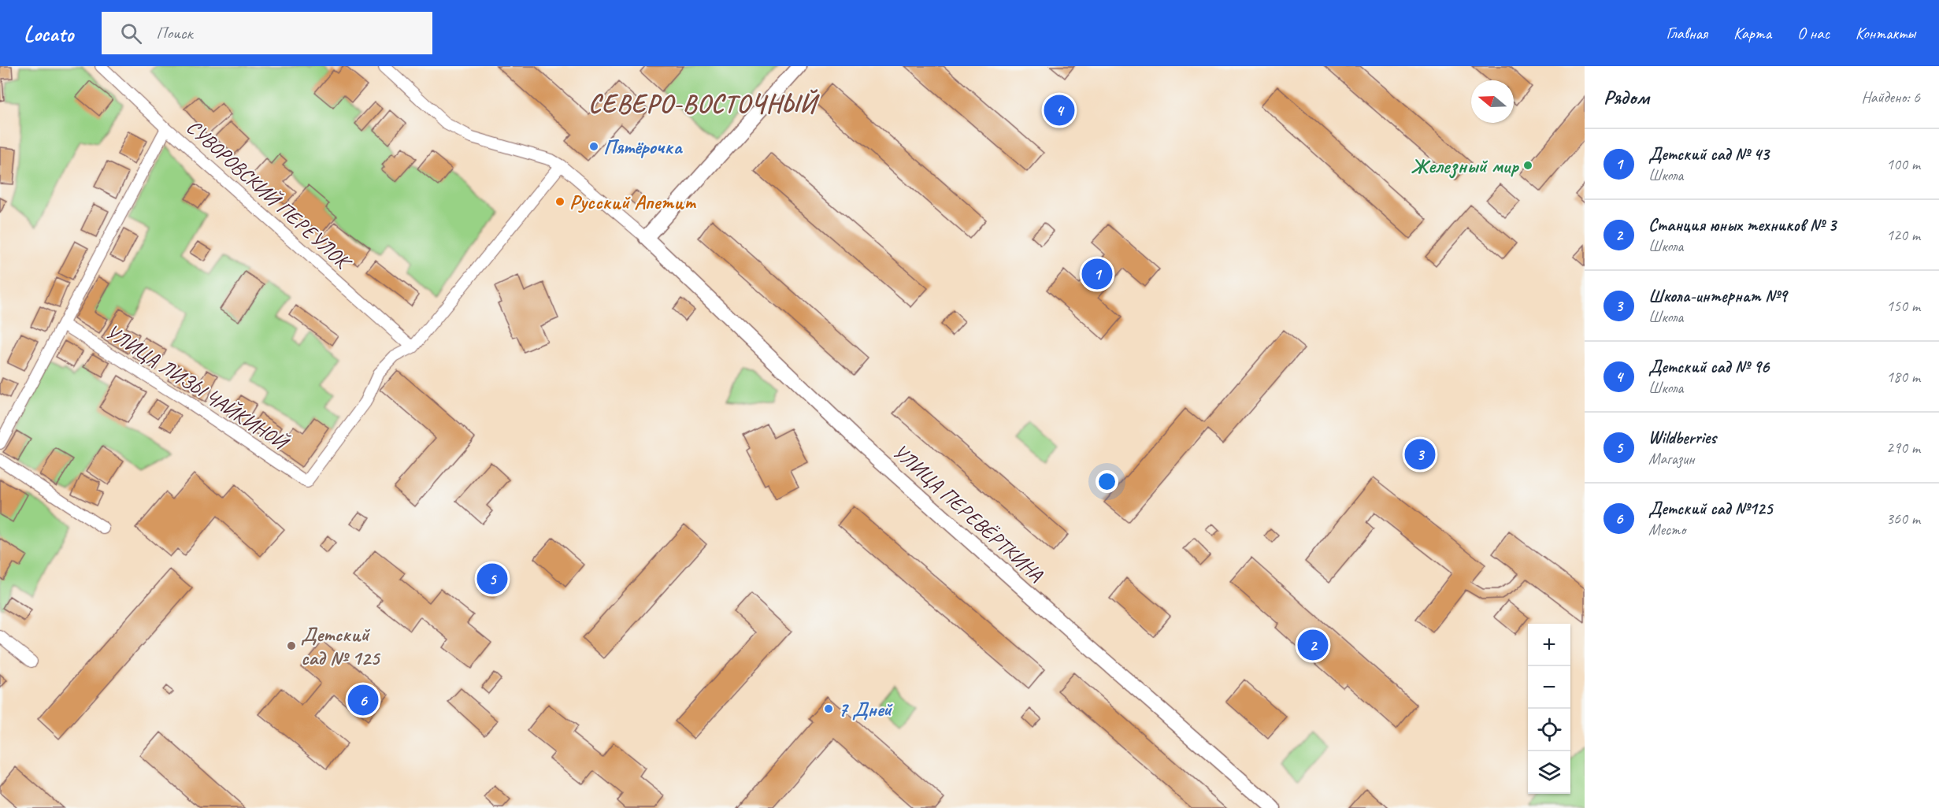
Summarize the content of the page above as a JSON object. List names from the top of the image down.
{
  "streets": {
    "street": ["СУВОРОВСКИЙ ПЕРЕУЛОК", "УЛИЦА ЛИЗЫ ЧАЙКИНОЙ", "УЛИЦА ПЕРЕВЁРТКИНА"]
  },
  "crossings": [
    ["СУВОРОВСКИЙ ПЕРЕУЛОК", "УЛИЦА ЛИЗЫ ЧАЙКИНОЙ"]
  ],
  "districts": ["СЕВЕРО-ВОСТОЧНЫЙ"],
  "places": [
    "Пятёрочка",
    "Железный мир",
    "Русский Апетит",
    "Детский сад № 125",
    "7 Дней"
  ],
  "north": "left",
  "page": {
    "header": "Locato",
    "search": "Поиск",
    "nav": [
      "Главная",
      "Карта",
      "О нас",
      "Контакты"
    ],
    "heading": ["Рядом", "Найдено: 6"],
    "pins": [
      "4",
      "1",
      "3",
      "5",
      "2",
      "6"
    ],
    "list": [
      {
        "mark": "1",
        "name": "Детский сад № 43",
        "note": "Школа",
        "value": "100 m"
      },
      {
        "mark": "2",
        "name": "Станция юных техников № 3",
        "note": "Школа",
        "value": "120 m"
      },
      {
        "mark": "3",
        "name": "Школа-интернат №9",
        "note": "Школа",
        "value": "150 m"
      },
      {
        "mark": "4",
        "name": "Детский сад № 96",
        "note": "Школа",
        "value": "180 m"
      },
      {
        "mark": "5",
        "name": "Wildberries",
        "note": "Магазин",
        "value": "290 m"
      },
      {
        "mark": "6",
        "name": "Детский сад №125",
        "note": "Место",
        "value": "360 m"
      }
    ],
    "map_buttons": ["+", "−"]
  }
}
